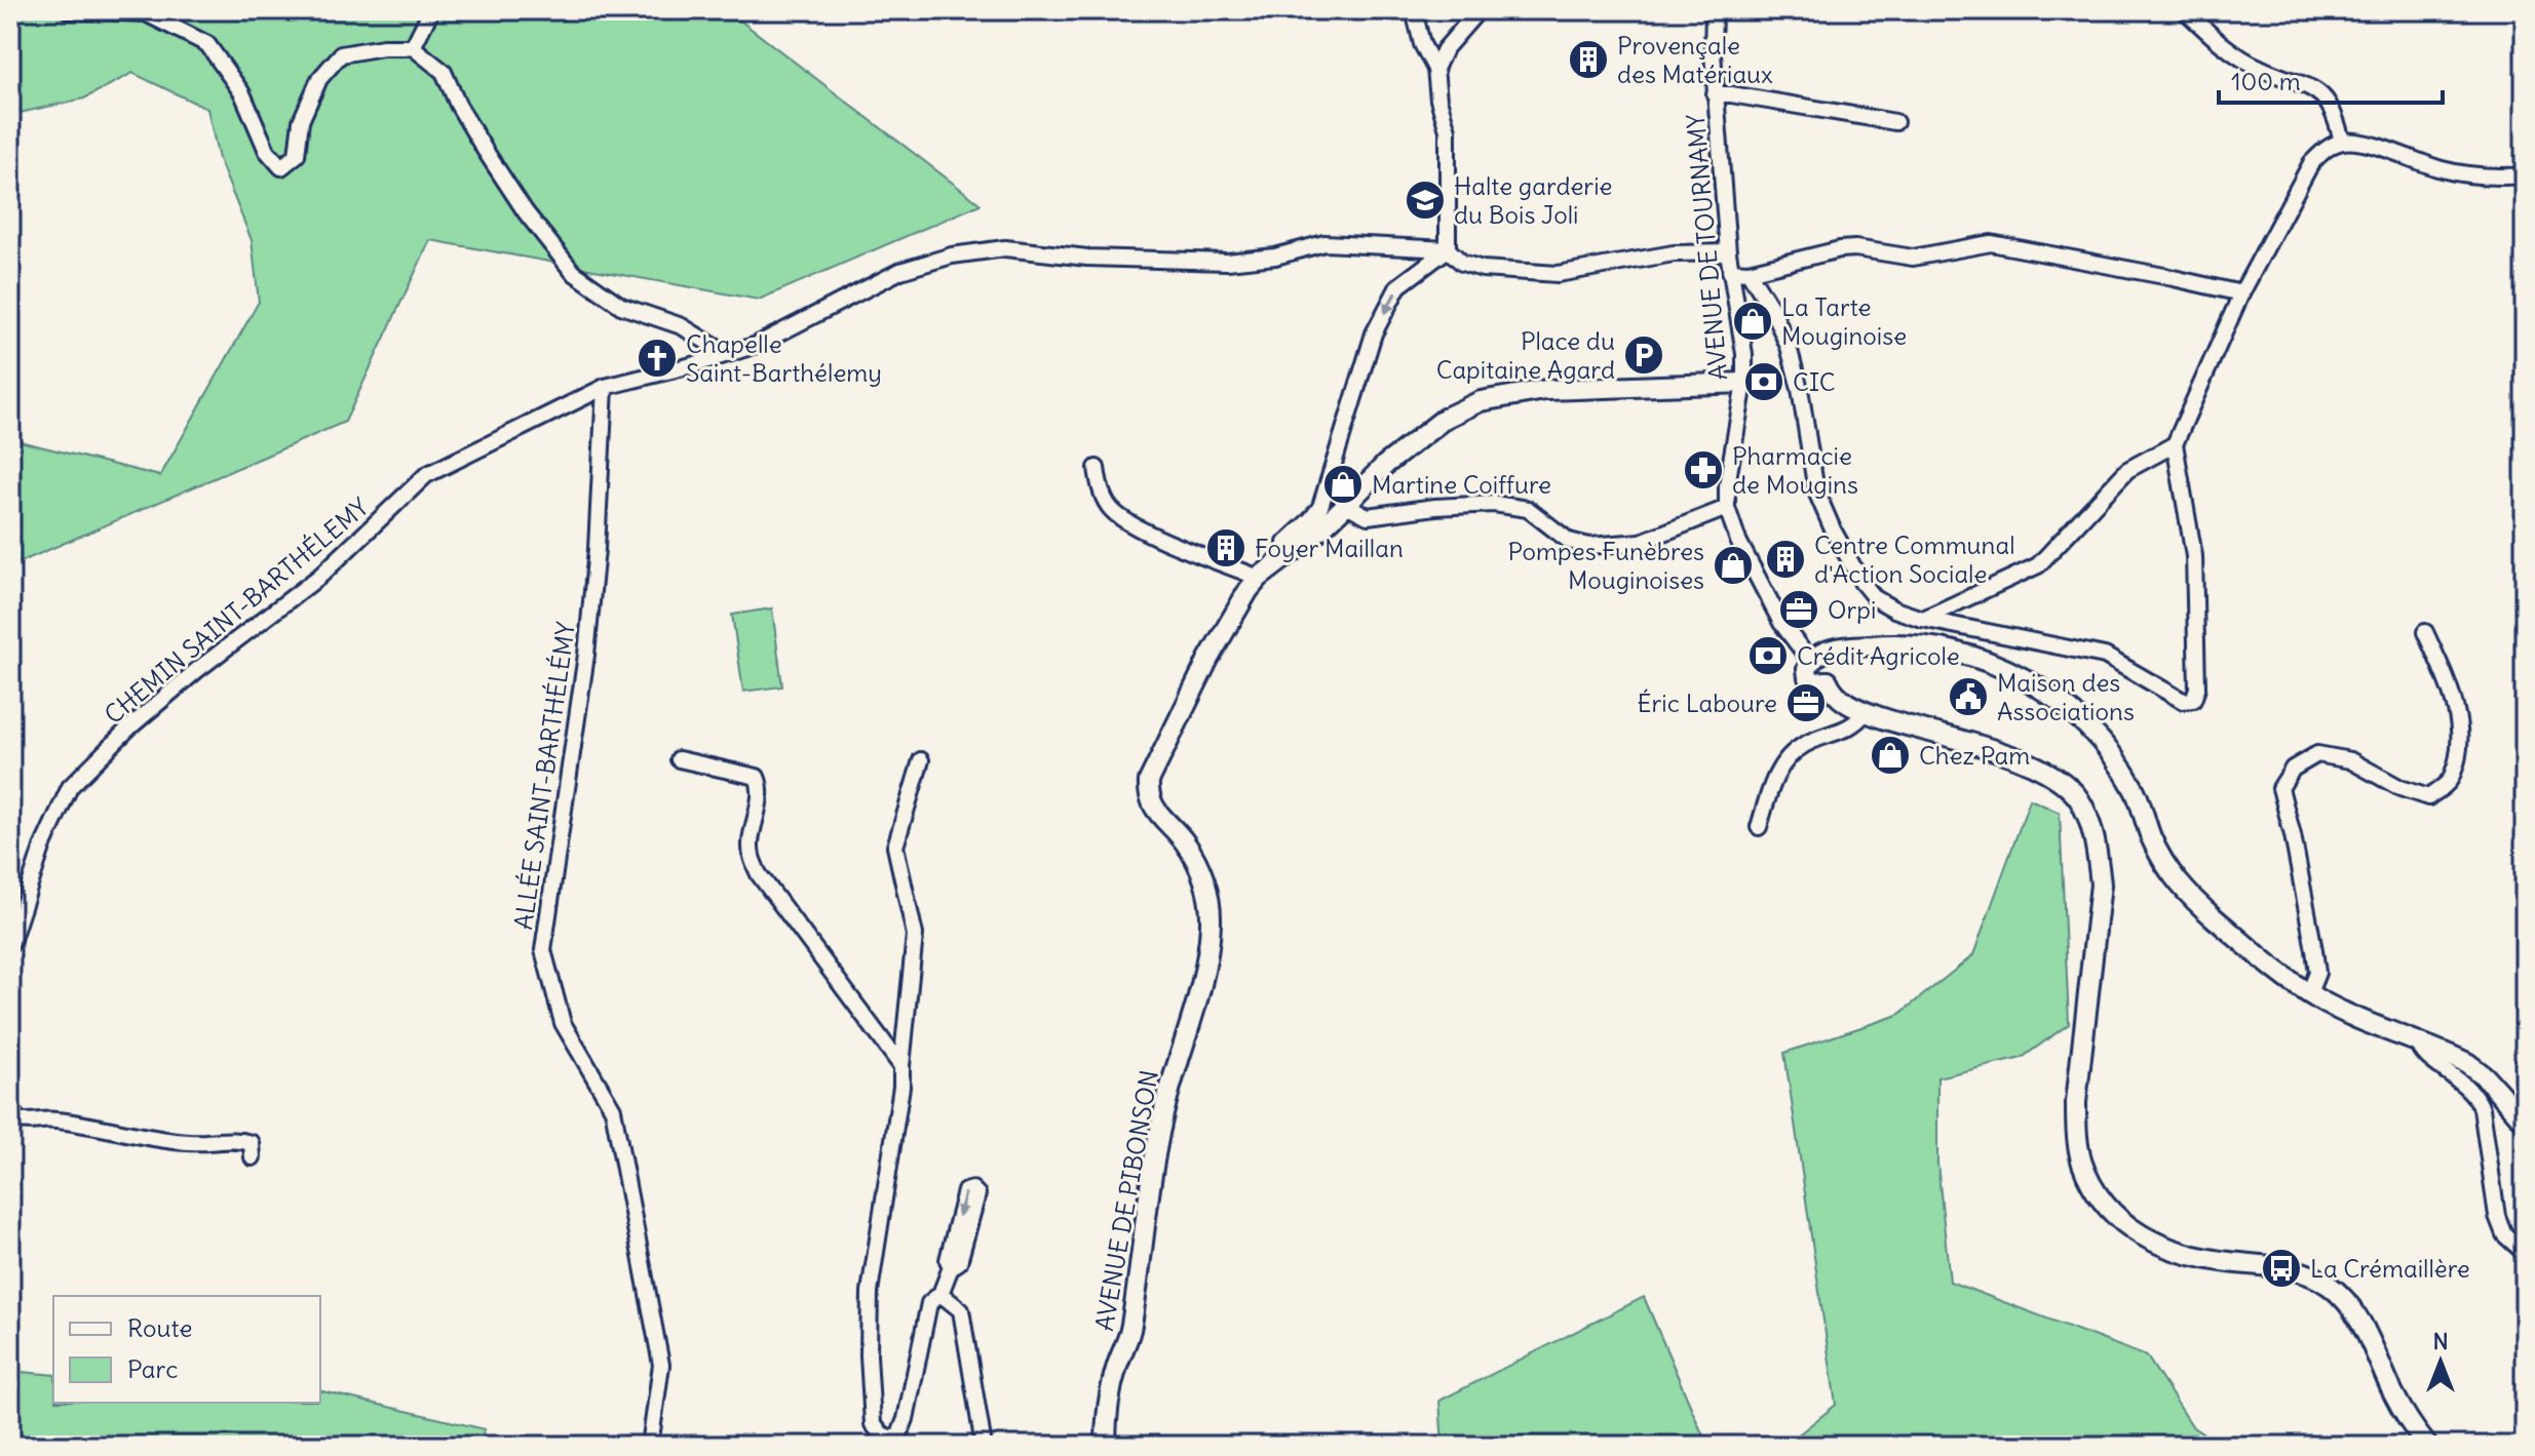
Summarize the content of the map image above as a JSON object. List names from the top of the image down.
{
  "streets": {
    "street": [
      "AVENUE DE TOURNAMY",
      "CHEMIN SAINT-BARTHÉLEMY",
      "ALLÉE SAINT-BARTHÉLÉMY",
      "AVENUE DE PIBONSON"
    ]
  },
  "crossings": [
    ["AVENUE DE TOURNAMY", "CHEMIN SAINT-BARTHÉLEMY"],
    ["AVENUE DE TOURNAMY", "AVENUE DE PIBONSON"],
    ["CHEMIN SAINT-BARTHÉLEMY", "ALLÉE SAINT-BARTHÉLÉMY"]
  ],
  "places": {
    "building": ["Provençale des Matériaux", "Foyer Maillan", "Centre Communal d'Action Sociale"],
    "school or university": ["Halte garderie du Bois Joli"],
    "shop": [
      "La Tarte Mouginoise",
      "Martine Coiffure",
      "Pompes Funèbres Mouginoises",
      "Chez Pam"
    ],
    "parking": ["Place du Capitaine Agard"],
    "church": ["Chapelle Saint-Barthélemy"],
    "bank": ["CIC", "Crédit Agricole"],
    "pharmacy": ["Pharmacie de Mougins"],
    "office": ["Orpi", "Éric Laboure"],
    "public building": ["Maison des Associations"],
    "bus stop": ["La Crémaillère"]
  },
  "legend": ["Route", "Parc"],
  "scale_bar": "100 m",
  "north": "top"
}
